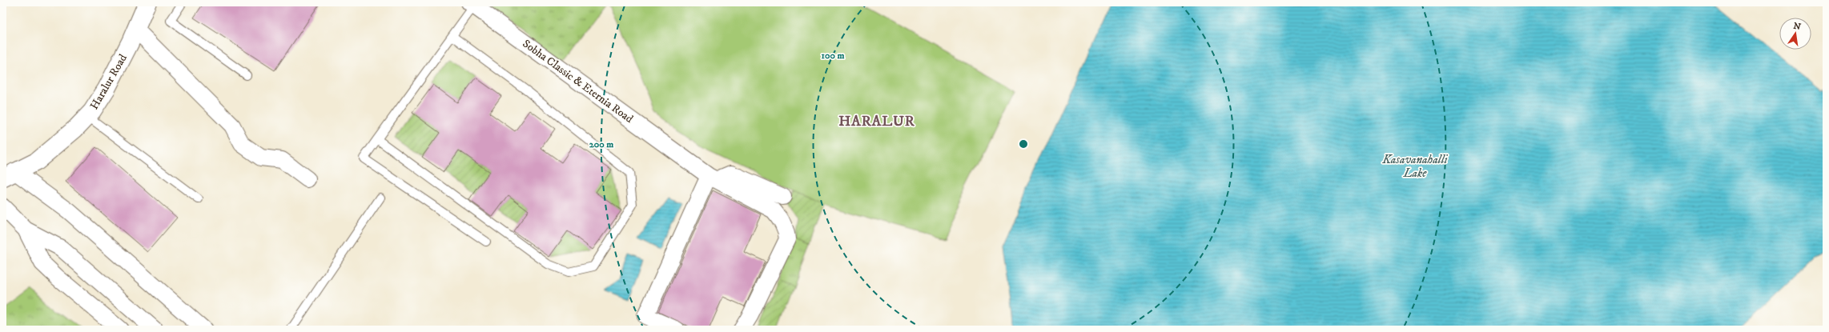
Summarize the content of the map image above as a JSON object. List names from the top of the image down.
{
  "streets": {
    "street": ["Sobha Classic & Eternia Road", "Haralur Road"]
  },
  "districts": ["HARALUR"],
  "water": ["Kasavanahalli Lake"],
  "north": "top",
  "rings": ["100 m", "200 m"]
}
